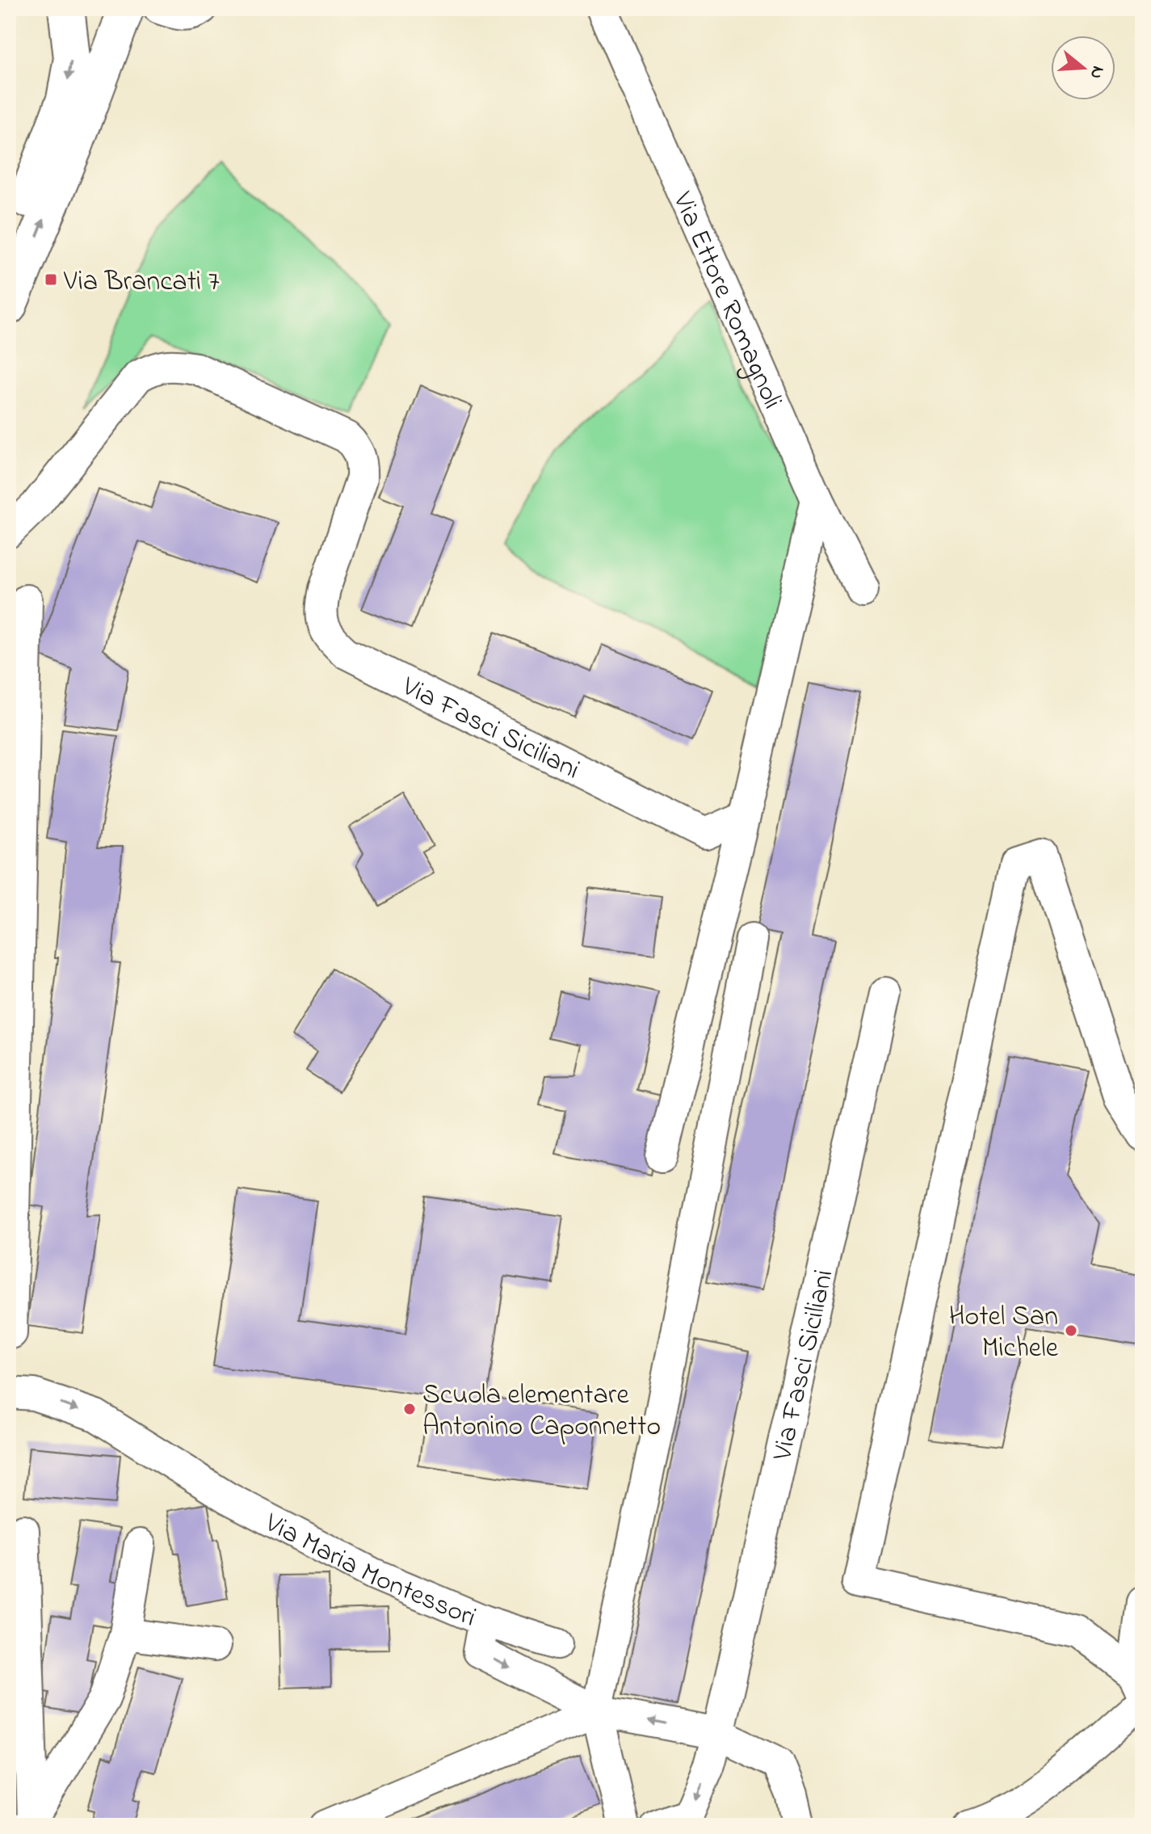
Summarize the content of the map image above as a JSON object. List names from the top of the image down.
{
  "streets": {
    "street": ["Via Ettore Romagnoli", "Via Fasci Siciliani", "Via Maria Montessori"]
  },
  "one_way": ["Via Maria Montessori"],
  "places": {
    "transit": ["Via Brancati 7"],
    "other": ["Hotel San Michele", "Scuola elementare Antonino Caponnetto"]
  },
  "north": "right"
}
